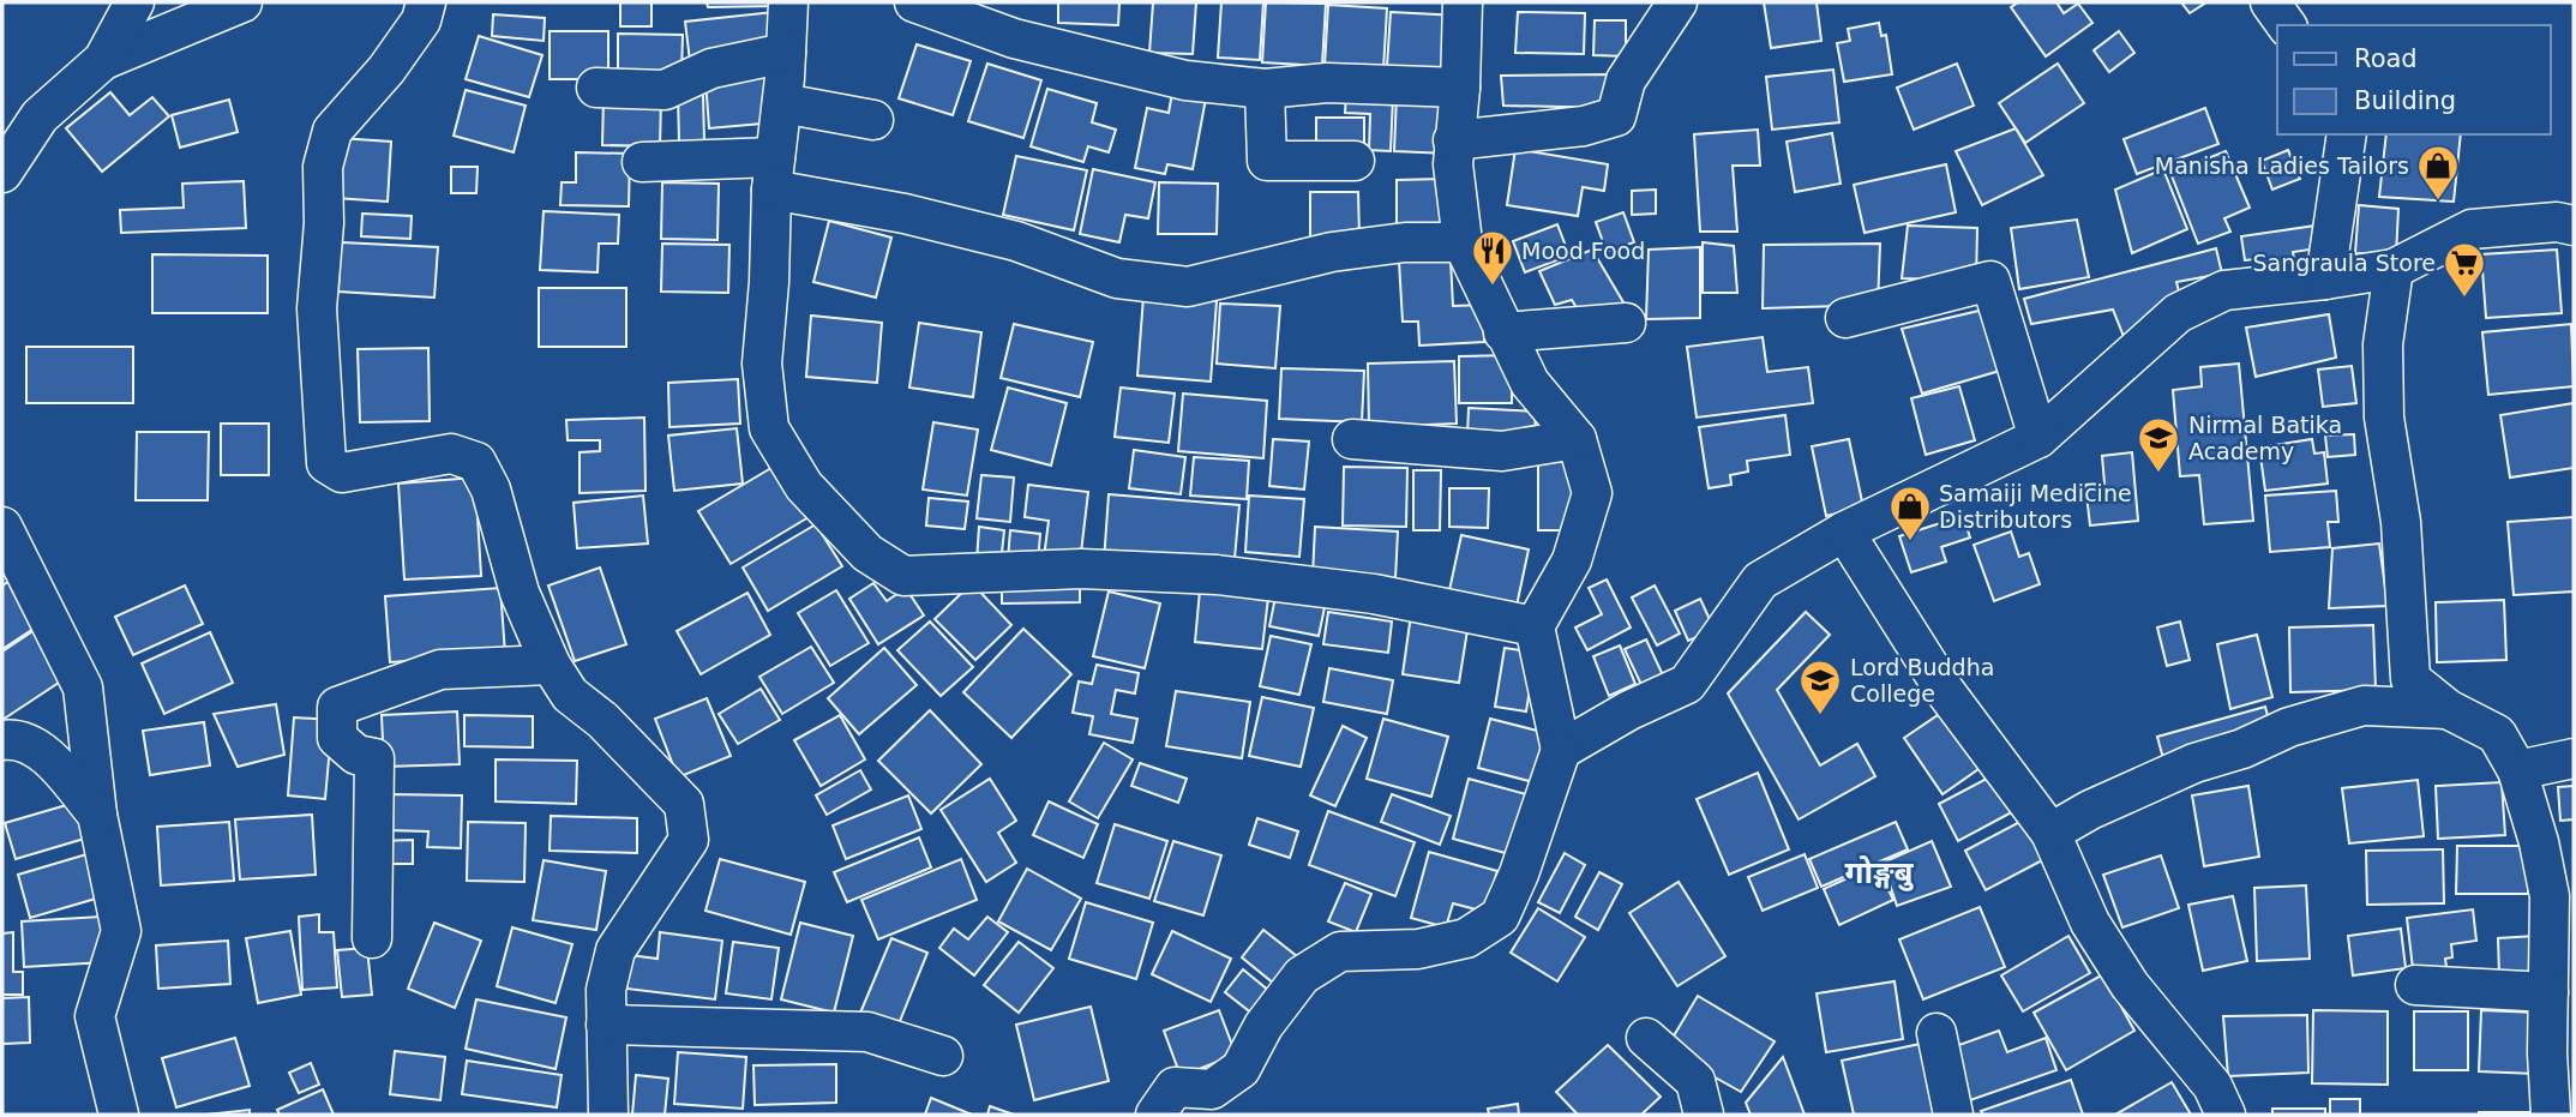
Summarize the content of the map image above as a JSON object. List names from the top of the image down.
{
  "districts": ["गोङ्गबु"],
  "places": {
    "shop": ["Manisha Ladies Tailors", "Samaiji Medicine Distributors"],
    "restaurant": ["Mood Food"],
    "supermarket": ["Sangraula Store"],
    "school or university": ["Nirmal Batika Academy", "Lord Buddha College"]
  },
  "legend": ["Road", "Building"]
}
